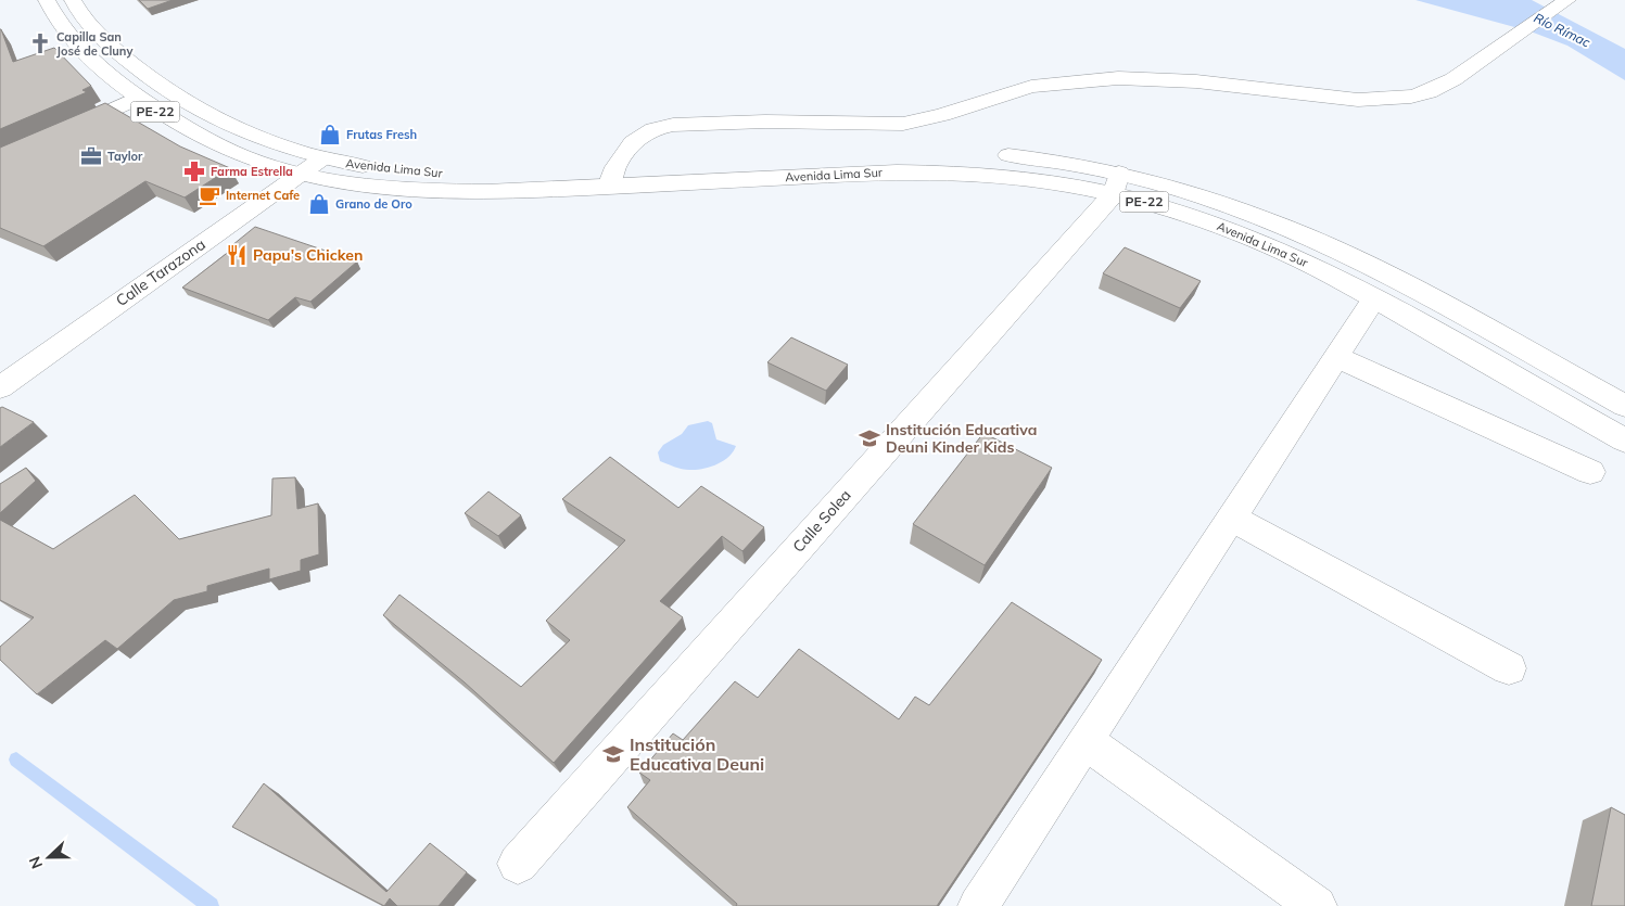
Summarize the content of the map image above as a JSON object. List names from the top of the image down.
{
  "streets": {
    "main road": [
      "PE-22",
      "Avenida Lima Sur",
      "Calle Tarazona",
      "Calle Solea"
    ]
  },
  "crossings": [
    ["Avenida Lima Sur", "Calle Tarazona"],
    ["Avenida Lima Sur", "Calle Solea"]
  ],
  "water": ["Río Rímac"],
  "places": {
    "church": ["Capilla San José de Cluny"],
    "shop": ["Frutas Fresh", "Grano de Oro"],
    "office": ["Taylor"],
    "pharmacy": ["Farma Estrella"],
    "cafe": ["Internet Cafe"],
    "restaurant": ["Papu's Chicken"],
    "school or university": ["Institución Educativa Deuni Kinder Kids", "Institución Educativa Deuni"]
  },
  "north": "left"
}
